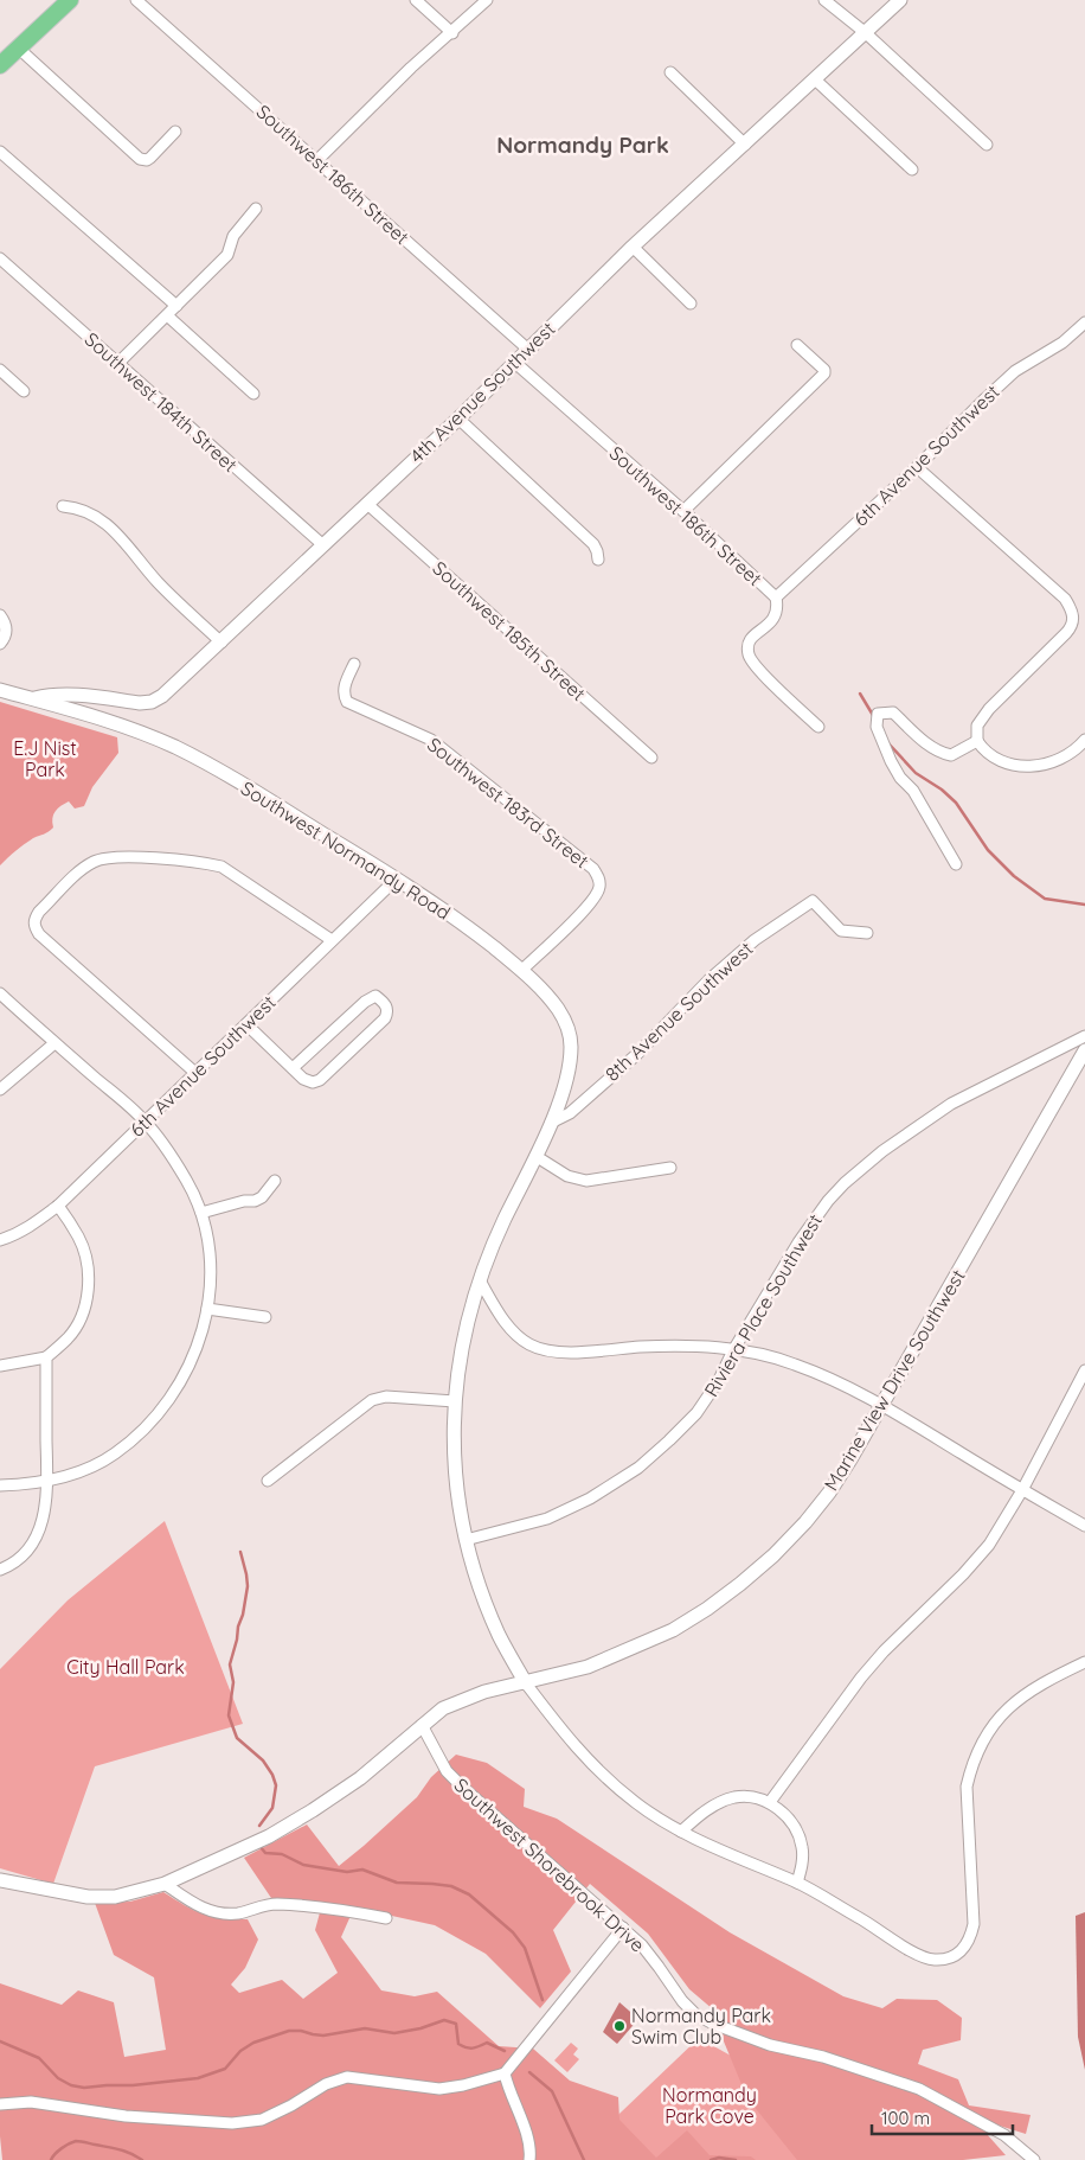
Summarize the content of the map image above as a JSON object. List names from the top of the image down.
{
  "streets": {
    "street": [
      "Southwest 186th Street",
      "4th Avenue Southwest",
      "Southwest 184th Street",
      "6th Avenue Southwest",
      "Southwest 185th Street",
      "Southwest 183rd Street",
      "Southwest Normandy Road",
      "8th Avenue Southwest",
      "Riviera Place Southwest",
      "Marine View Drive Southwest",
      "Southwest Shorebrook Drive"
    ]
  },
  "crossings": [
    ["Southwest 186th Street", "4th Avenue Southwest"],
    ["Southwest 186th Street", "6th Avenue Southwest"],
    ["4th Avenue Southwest", "Southwest 184th Street"],
    ["4th Avenue Southwest", "Southwest 185th Street"],
    ["4th Avenue Southwest", "Southwest Normandy Road"],
    ["6th Avenue Southwest", "Southwest Normandy Road"],
    ["Southwest 183rd Street", "Southwest Normandy Road"],
    ["Southwest Normandy Road", "8th Avenue Southwest"],
    ["Southwest Normandy Road", "Riviera Place Southwest"],
    ["Southwest Normandy Road", "Marine View Drive Southwest"],
    ["Marine View Drive Southwest", "Southwest Shorebrook Drive"]
  ],
  "districts": ["Normandy Park"],
  "parks": ["E.J Nist Park", "City Hall Park", "Normandy Park Cove"],
  "places": ["Normandy Park Swim Club"],
  "scale_bar": "100 m"
}
